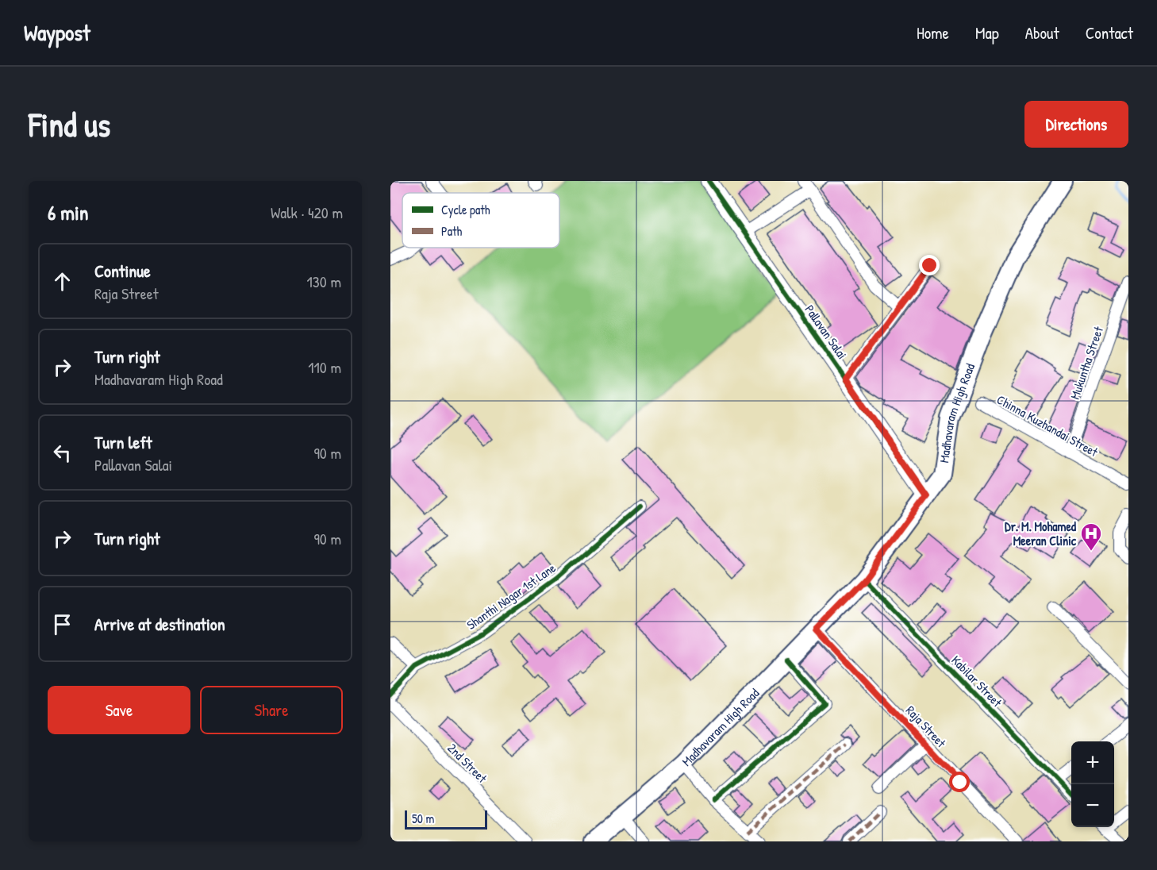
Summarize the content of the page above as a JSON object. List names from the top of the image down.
{
  "streets": {
    "main road": ["Madhavaram High Road"],
    "street": [
      "Pallavan Salai",
      "Mukuntha Street",
      "Chinna Kuzhandai Street",
      "Shanthi Nagar 1st Lane",
      "Kabilar Street",
      "Raja Street",
      "2nd Street"
    ]
  },
  "crossings": [
    ["Pallavan Salai", "Madhavaram High Road"],
    ["Mukuntha Street", "Chinna Kuzhandai Street"],
    ["Madhavaram High Road", "Kabilar Street"],
    ["Madhavaram High Road", "Raja Street"]
  ],
  "places": {
    "hospital": ["Dr. M. Mohamed Meeran Clinic"]
  },
  "legend": ["Cycle path", "Path"],
  "scale_bar": "50 m",
  "page": {
    "header": "Waypost",
    "nav": [
      "Home",
      "Map",
      "About",
      "Contact"
    ],
    "buttons": [
      "Directions",
      ["Save", "Share"]
    ],
    "title": "Find us",
    "heading": ["6 min", "Walk · 420 m"],
    "list": [
      ["Continue", "Raja Street", "130 m"],
      ["Turn right", "Madhavaram High Road", "110 m"],
      ["Turn left", "Pallavan Salai", "90 m"],
      ["Turn right", "90 m"],
      "Arrive at destination"
    ],
    "map_buttons": ["+", "−"],
    "scale": "50 m"
  }
}
